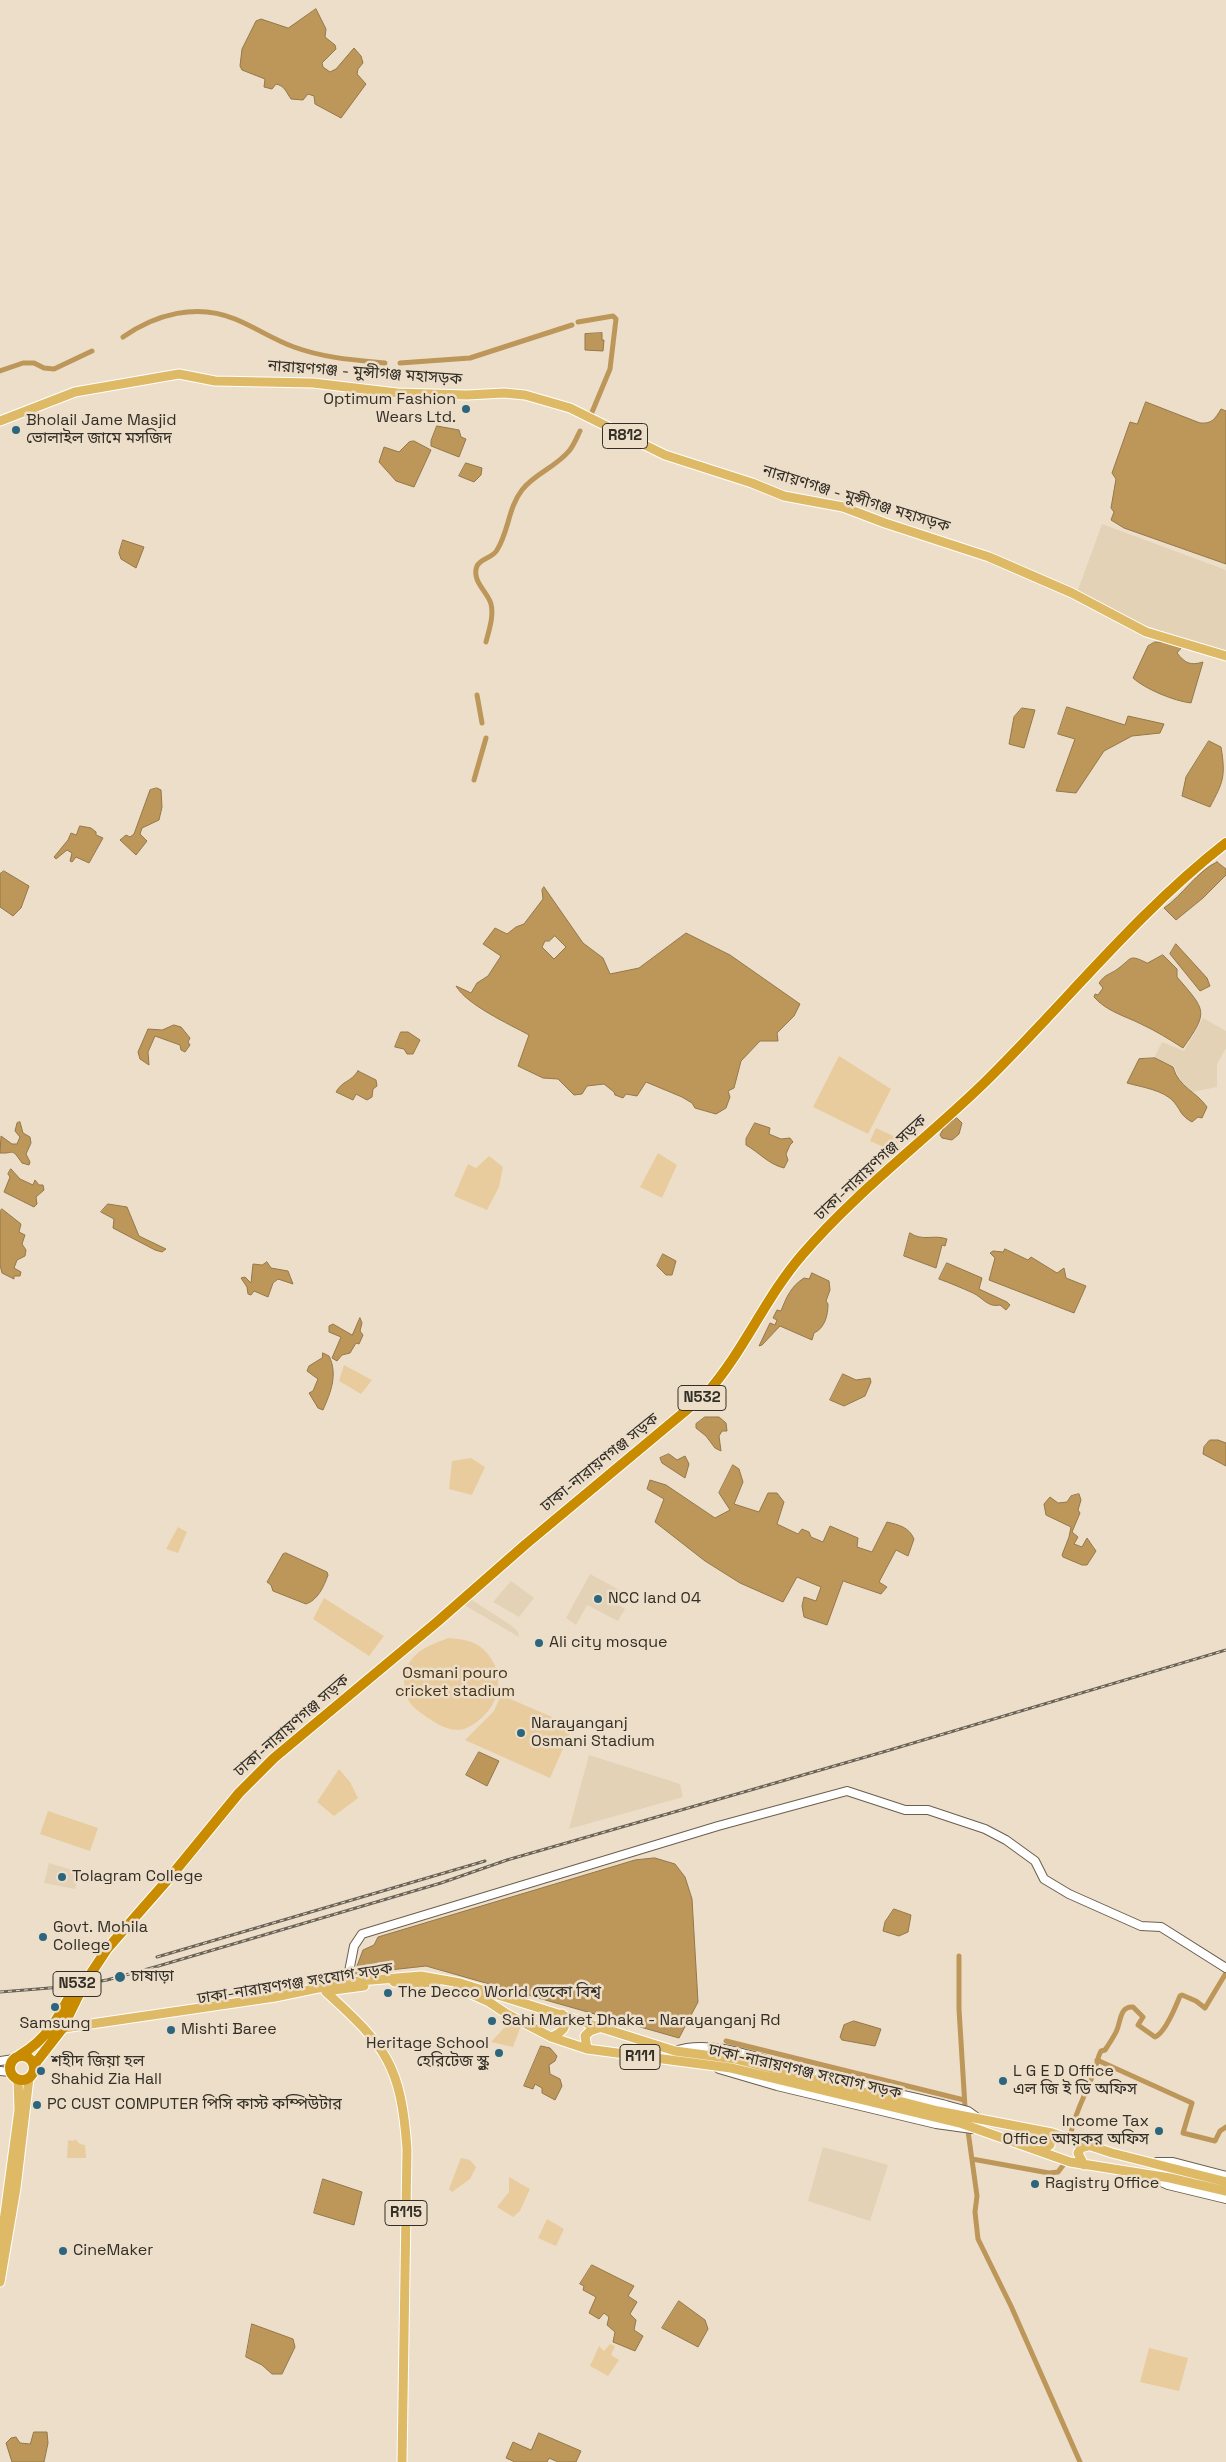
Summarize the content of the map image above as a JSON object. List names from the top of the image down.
{
  "streets": {
    "highway": ["ঢাকা-নারায়ণগঞ্জ সড়ক", "N532"],
    "main road": [
      "নারায়ণগঞ্জ - মুন্সীগঞ্জ মহাসড়ক",
      "R812",
      "ঢাকা-নারায়ণগঞ্জ সংযোগ সড়ক",
      "R111",
      "R115"
    ]
  },
  "crossings": [
    ["ঢাকা-নারায়ণগঞ্জ সড়ক", "ঢাকা-নারায়ণগঞ্জ সংযোগ সড়ক"],
    ["ঢাকা-নারায়ণগঞ্জ সংযোগ সড়ক", "R115"]
  ],
  "parks": ["Osmani pouro cricket stadium"],
  "places": [
    "Optimum Fashion Wears Ltd.",
    "Bholail Jame Masjid ভোলাইল জামে মসজিদ",
    "NCC land 04",
    "Ali city mosque",
    "Narayanganj Osmani Stadium",
    "Tolagram College",
    "Govt. Mohila College",
    "চাষাড়া",
    "The Decco World ডেকো বিশ্ব",
    "Samsung",
    "Sahi Market Dhaka - Narayanganj Rd",
    "Mishti Baree",
    "Heritage School হেরিটেজ স্কুল",
    "শহীদ জিয়া হল Shahid Zia Hall",
    "L G E D Office এল জি ই ডি অফিস",
    "PC CUST COMPUTER পিসি কাস্ট কম্পিউটার",
    "Income Tax Office আয়কর অফিস",
    "Ragistry Office",
    "CineMaker"
  ]
}
